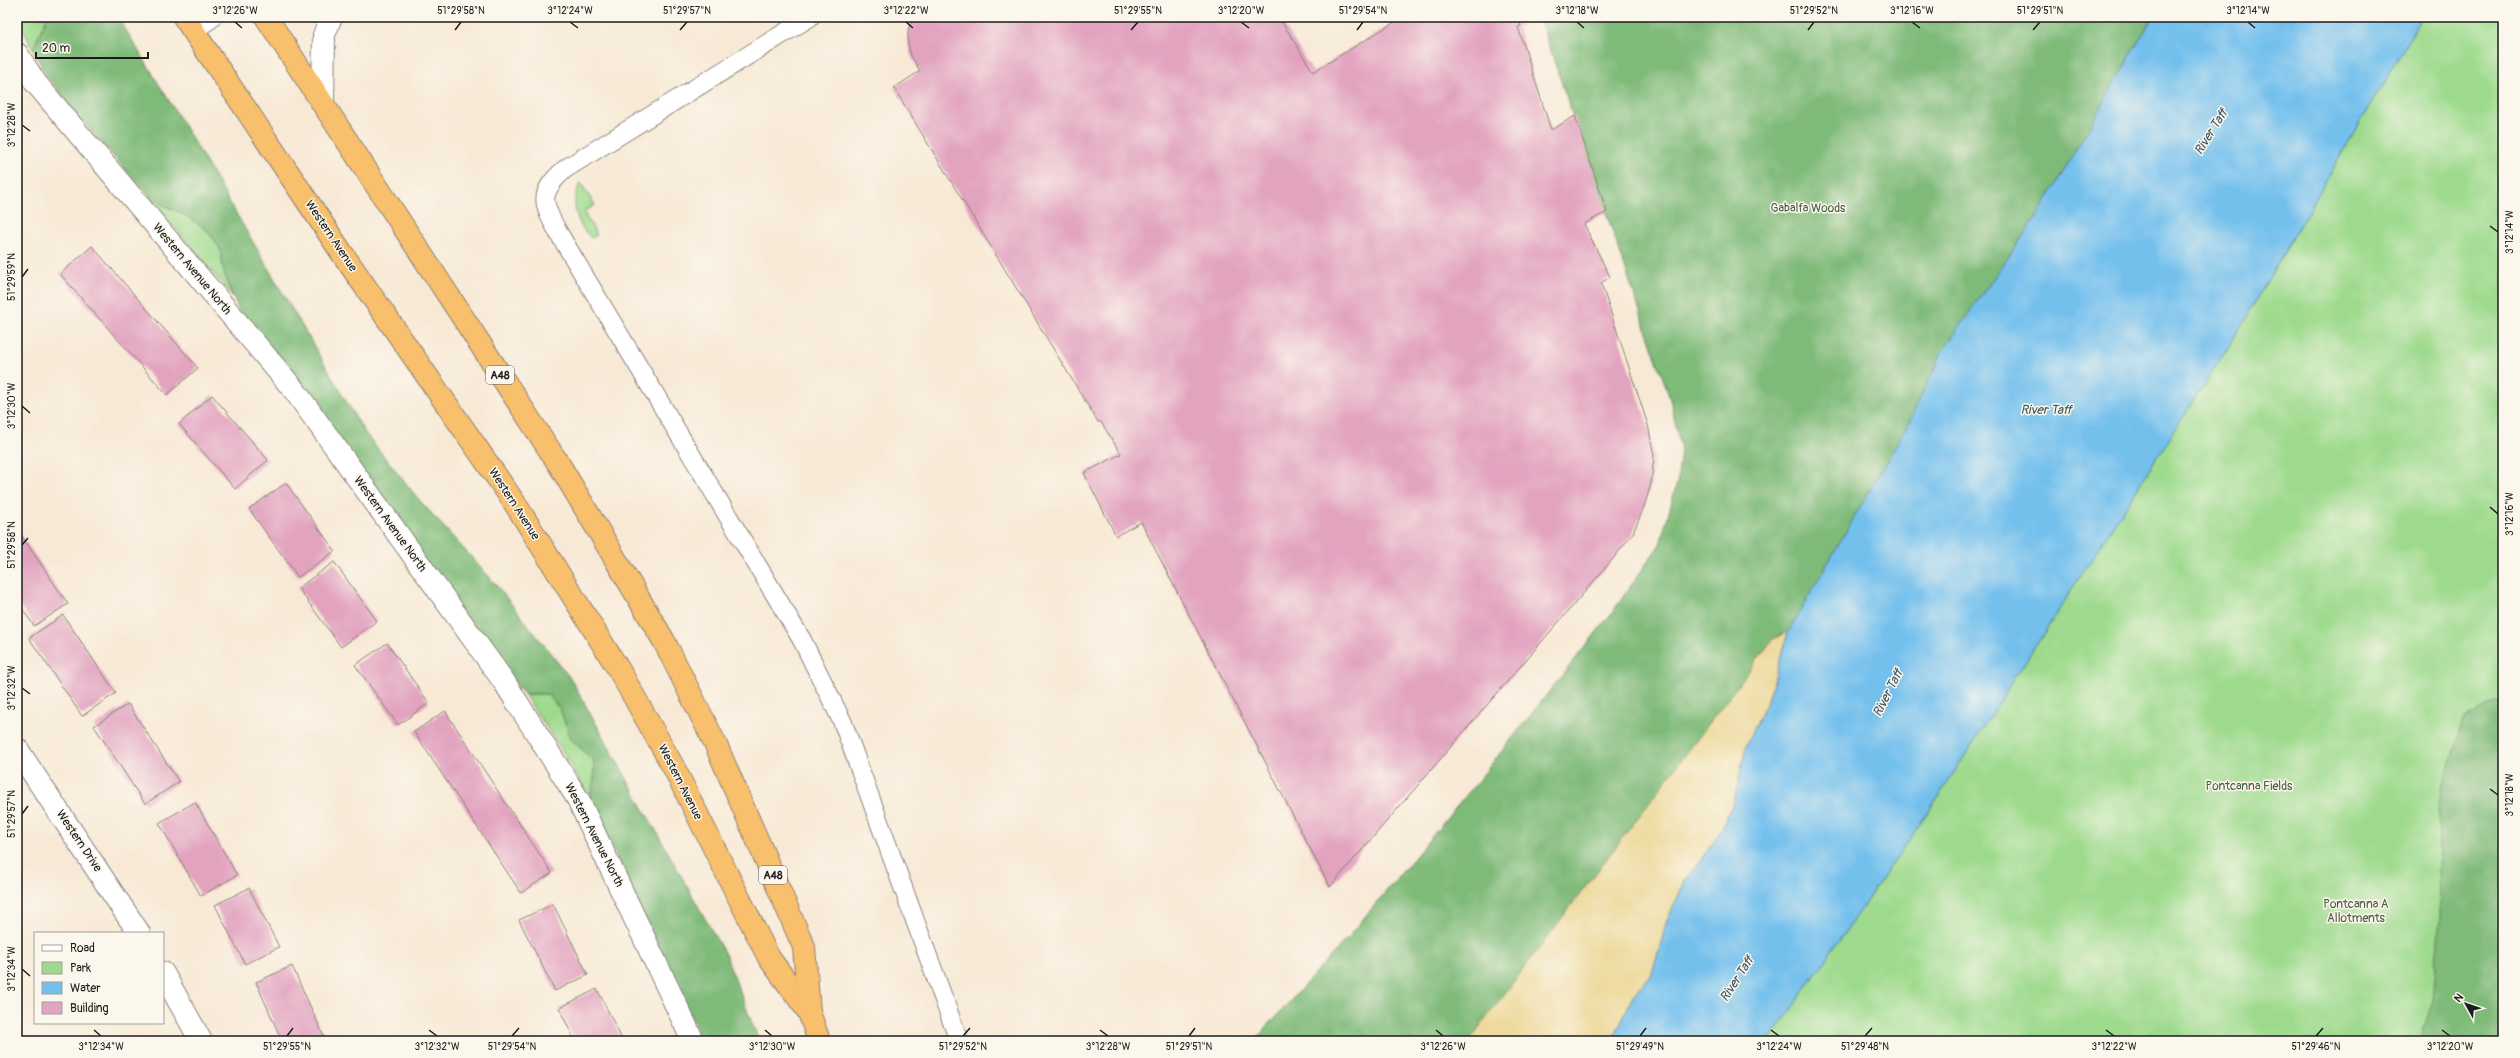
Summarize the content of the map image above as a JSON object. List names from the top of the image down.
{
  "streets": {
    "highway": ["Western Avenue", "A48"],
    "street": ["Western Avenue North", "Western Drive"]
  },
  "water": ["River Taff"],
  "parks": ["Gabalfa Woods", "Pontcanna Fields", "Pontcanna A Allotments"],
  "legend": [
    "Road",
    "Park",
    "Water",
    "Building"
  ],
  "scale_bar": "20 m",
  "north": "top left",
  "coordinates": [
    "3°12'26\"W",
    "51°29'58\"N",
    "3°12'24\"W",
    "51°29'57\"N",
    "3°12'22\"W",
    "51°29'55\"N",
    "3°12'20\"W",
    "51°29'54\"N",
    "3°12'18\"W",
    "51°29'52\"N",
    "3°12'16\"W",
    "51°29'51\"N",
    "3°12'14\"W",
    "3°12'28\"W",
    "51°29'59\"N",
    "3°12'30\"W",
    "3°12'32\"W",
    "3°12'34\"W",
    "51°29'49\"N",
    "51°29'48\"N",
    "51°29'46\"N"
  ]
}
